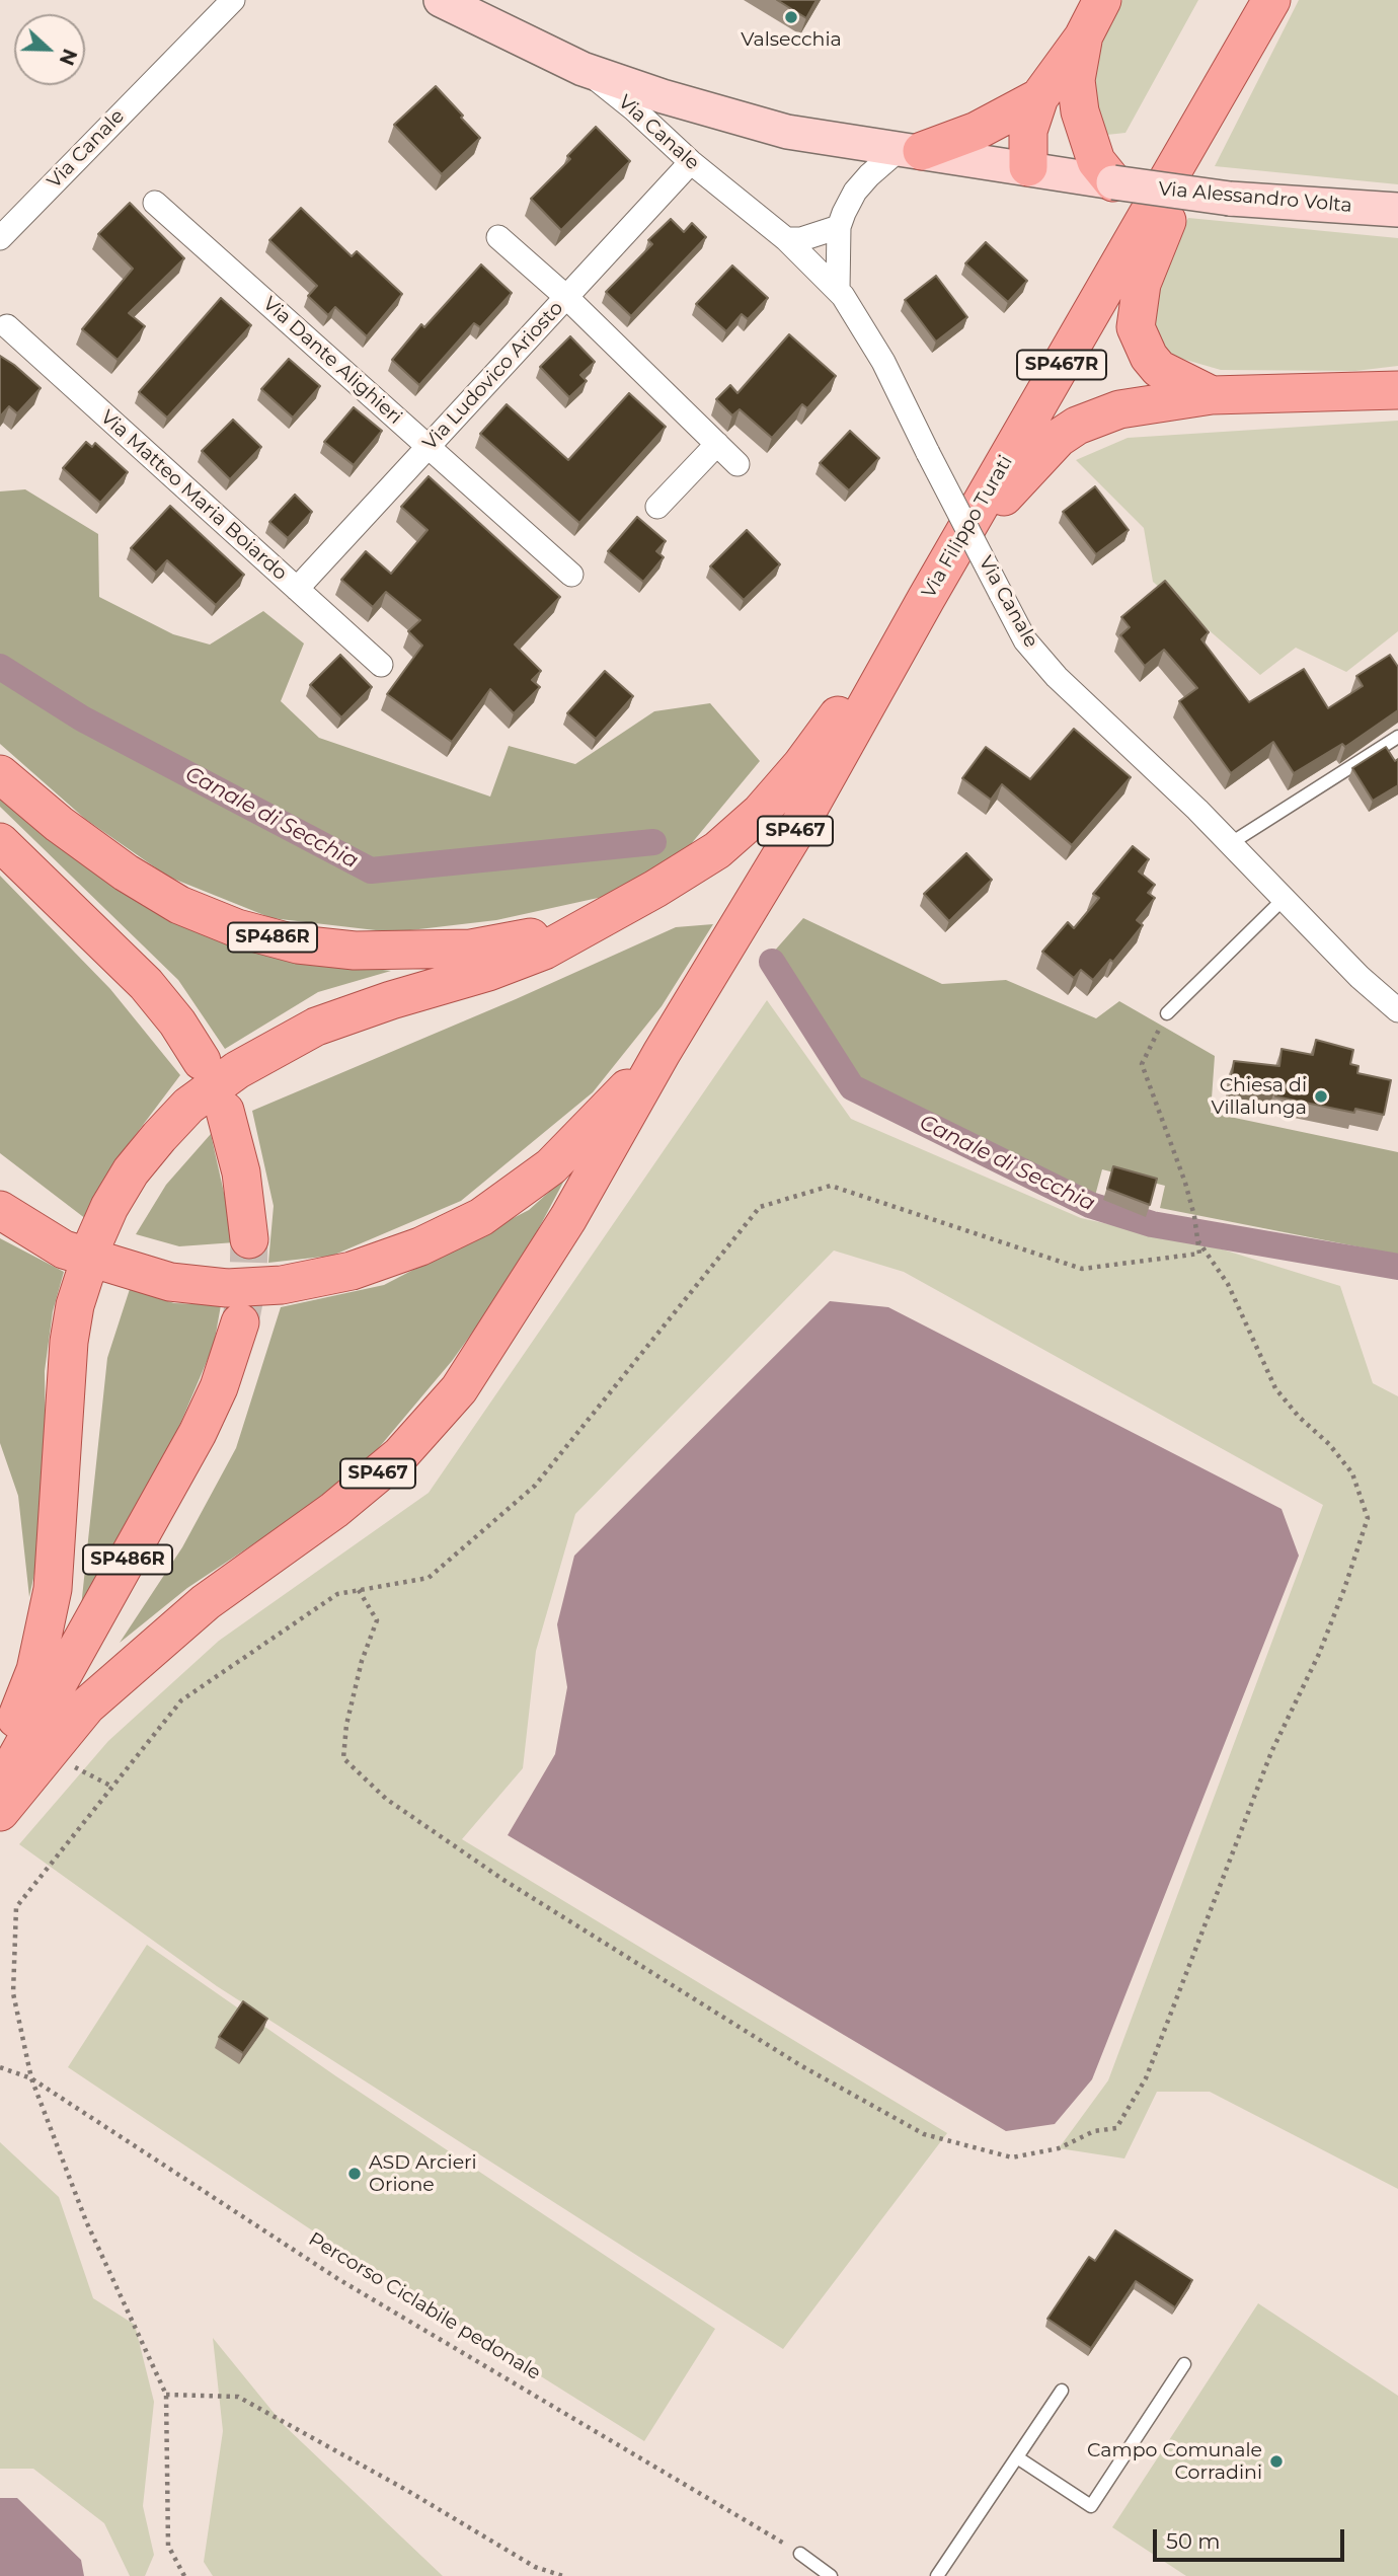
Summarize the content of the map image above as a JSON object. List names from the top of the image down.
{
  "streets": {
    "main road": [
      "Via Canale",
      "Via Alessandro Volta",
      "SP467R",
      "Via Filippo Turati",
      "SP467",
      "SP486R"
    ],
    "street": ["Via Dante Alighieri", "Via Ludovico Ariosto", "Via Matteo Maria Boiardo"],
    "path": ["Percorso Ciclabile pedonale"]
  },
  "crossings": [
    ["Via Canale", "Via Alessandro Volta"],
    ["Via Canale", "Via Ludovico Ariosto"],
    ["Via Dante Alighieri", "Via Ludovico Ariosto"],
    ["Via Ludovico Ariosto", "Via Matteo Maria Boiardo"],
    ["Via Filippo Turati", "SP467"]
  ],
  "water": ["Canale di Secchia"],
  "places": [
    "Valsecchia",
    "Chiesa di Villalunga",
    "ASD Arcieri Orione",
    "Campo Comunale Corradini"
  ],
  "scale_bar": "50 m",
  "north": "right"
}
